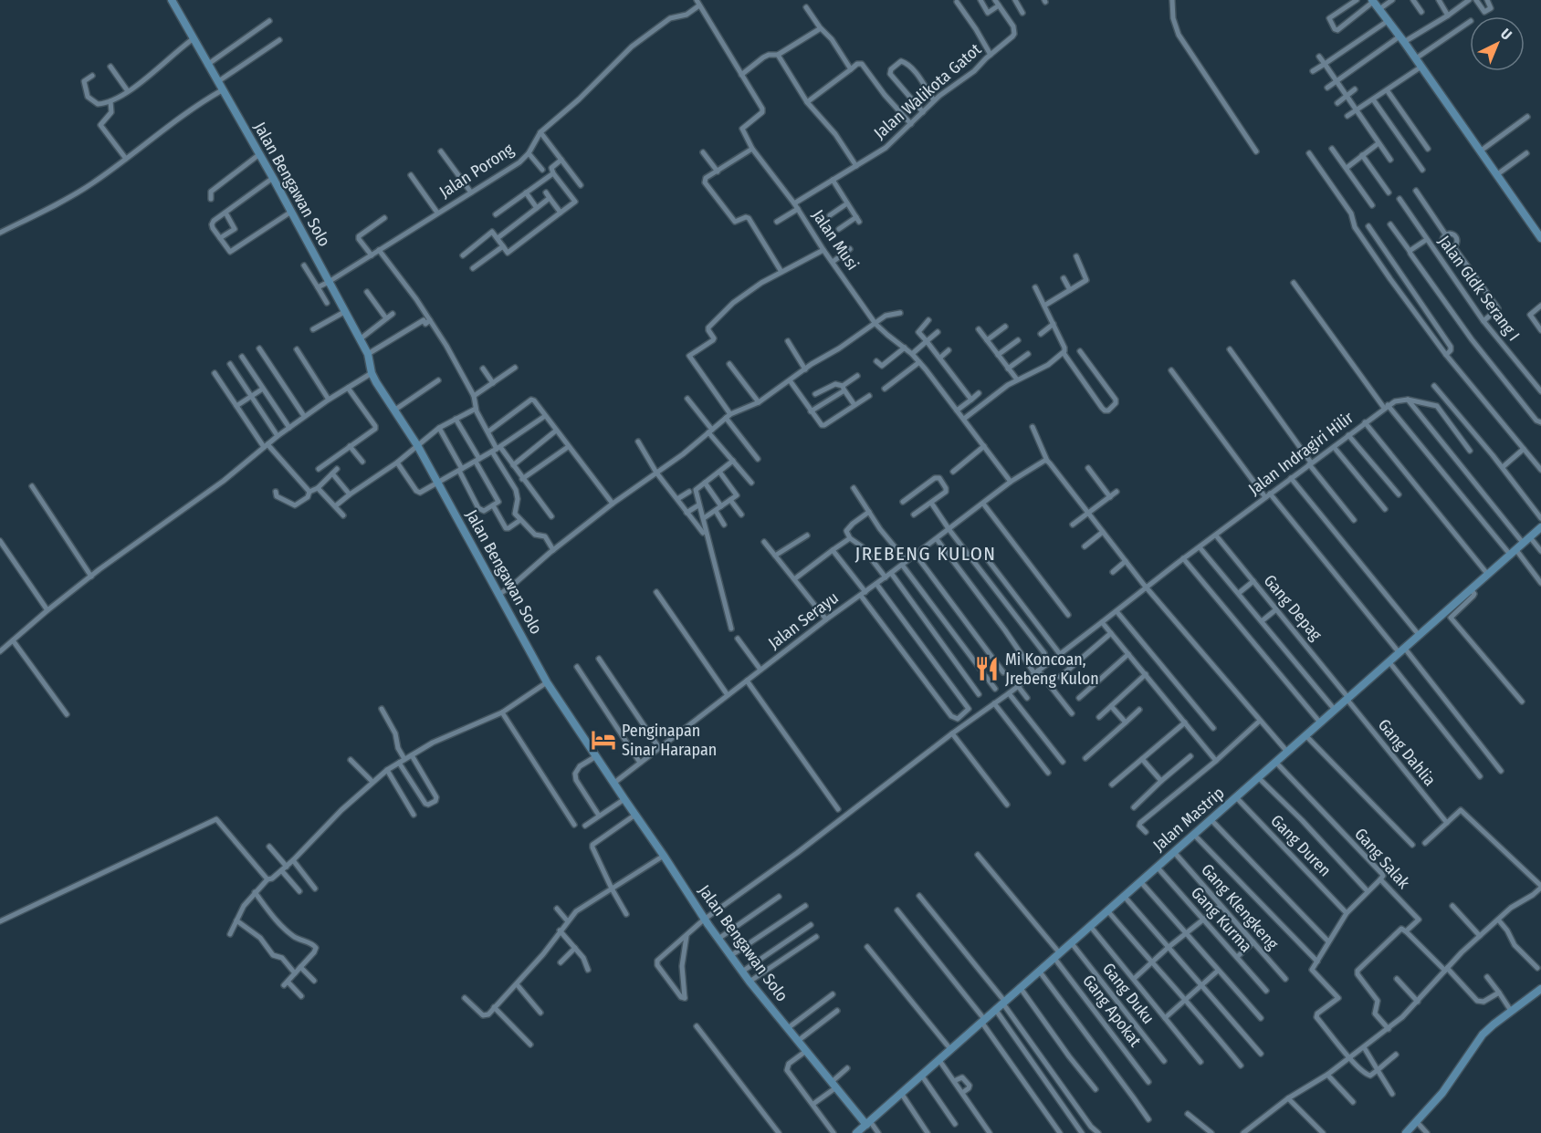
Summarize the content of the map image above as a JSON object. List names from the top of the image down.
{
  "streets": {
    "main road": ["Jalan Bengawan Solo", "Jalan Mastrip"],
    "street": [
      "Jalan Walikota Gatot",
      "Jalan Porong",
      "Jalan Musi",
      "Jalan Gldk Serang I",
      "Jalan Indragiri Hilir",
      "Gang Depag",
      "Jalan Serayu",
      "Gang Dahlia",
      "Gang Duren",
      "Gang Salak",
      "Gang Klengkeng",
      "Gang Kurma",
      "Gang Duku",
      "Gang Apokat"
    ]
  },
  "crossings": [
    ["Jalan Walikota Gatot", "Jalan Musi"],
    ["Jalan Porong", "Jalan Bengawan Solo"],
    ["Jalan Porong", "Jalan Musi"],
    ["Jalan Bengawan Solo", "Jalan Indragiri Hilir"],
    ["Jalan Bengawan Solo", "Jalan Serayu"],
    ["Jalan Bengawan Solo", "Jalan Mastrip"],
    ["Jalan Musi", "Jalan Serayu"],
    ["Jalan Indragiri Hilir", "Gang Depag"],
    ["Gang Depag", "Gang Dahlia"],
    ["Gang Depag", "Jalan Mastrip"],
    ["Gang Dahlia", "Jalan Mastrip"],
    ["Jalan Mastrip", "Gang Duren"],
    ["Jalan Mastrip", "Gang Salak"],
    ["Jalan Mastrip", "Gang Klengkeng"],
    ["Jalan Mastrip", "Gang Kurma"],
    ["Jalan Mastrip", "Gang Duku"],
    ["Jalan Mastrip", "Gang Apokat"]
  ],
  "districts": ["JREBENG KULON"],
  "places": {
    "restaurant": ["Mi Koncoan, Jrebeng Kulon"],
    "hotel": ["Penginapan Sinar Harapan"]
  },
  "north": "top right"
}
